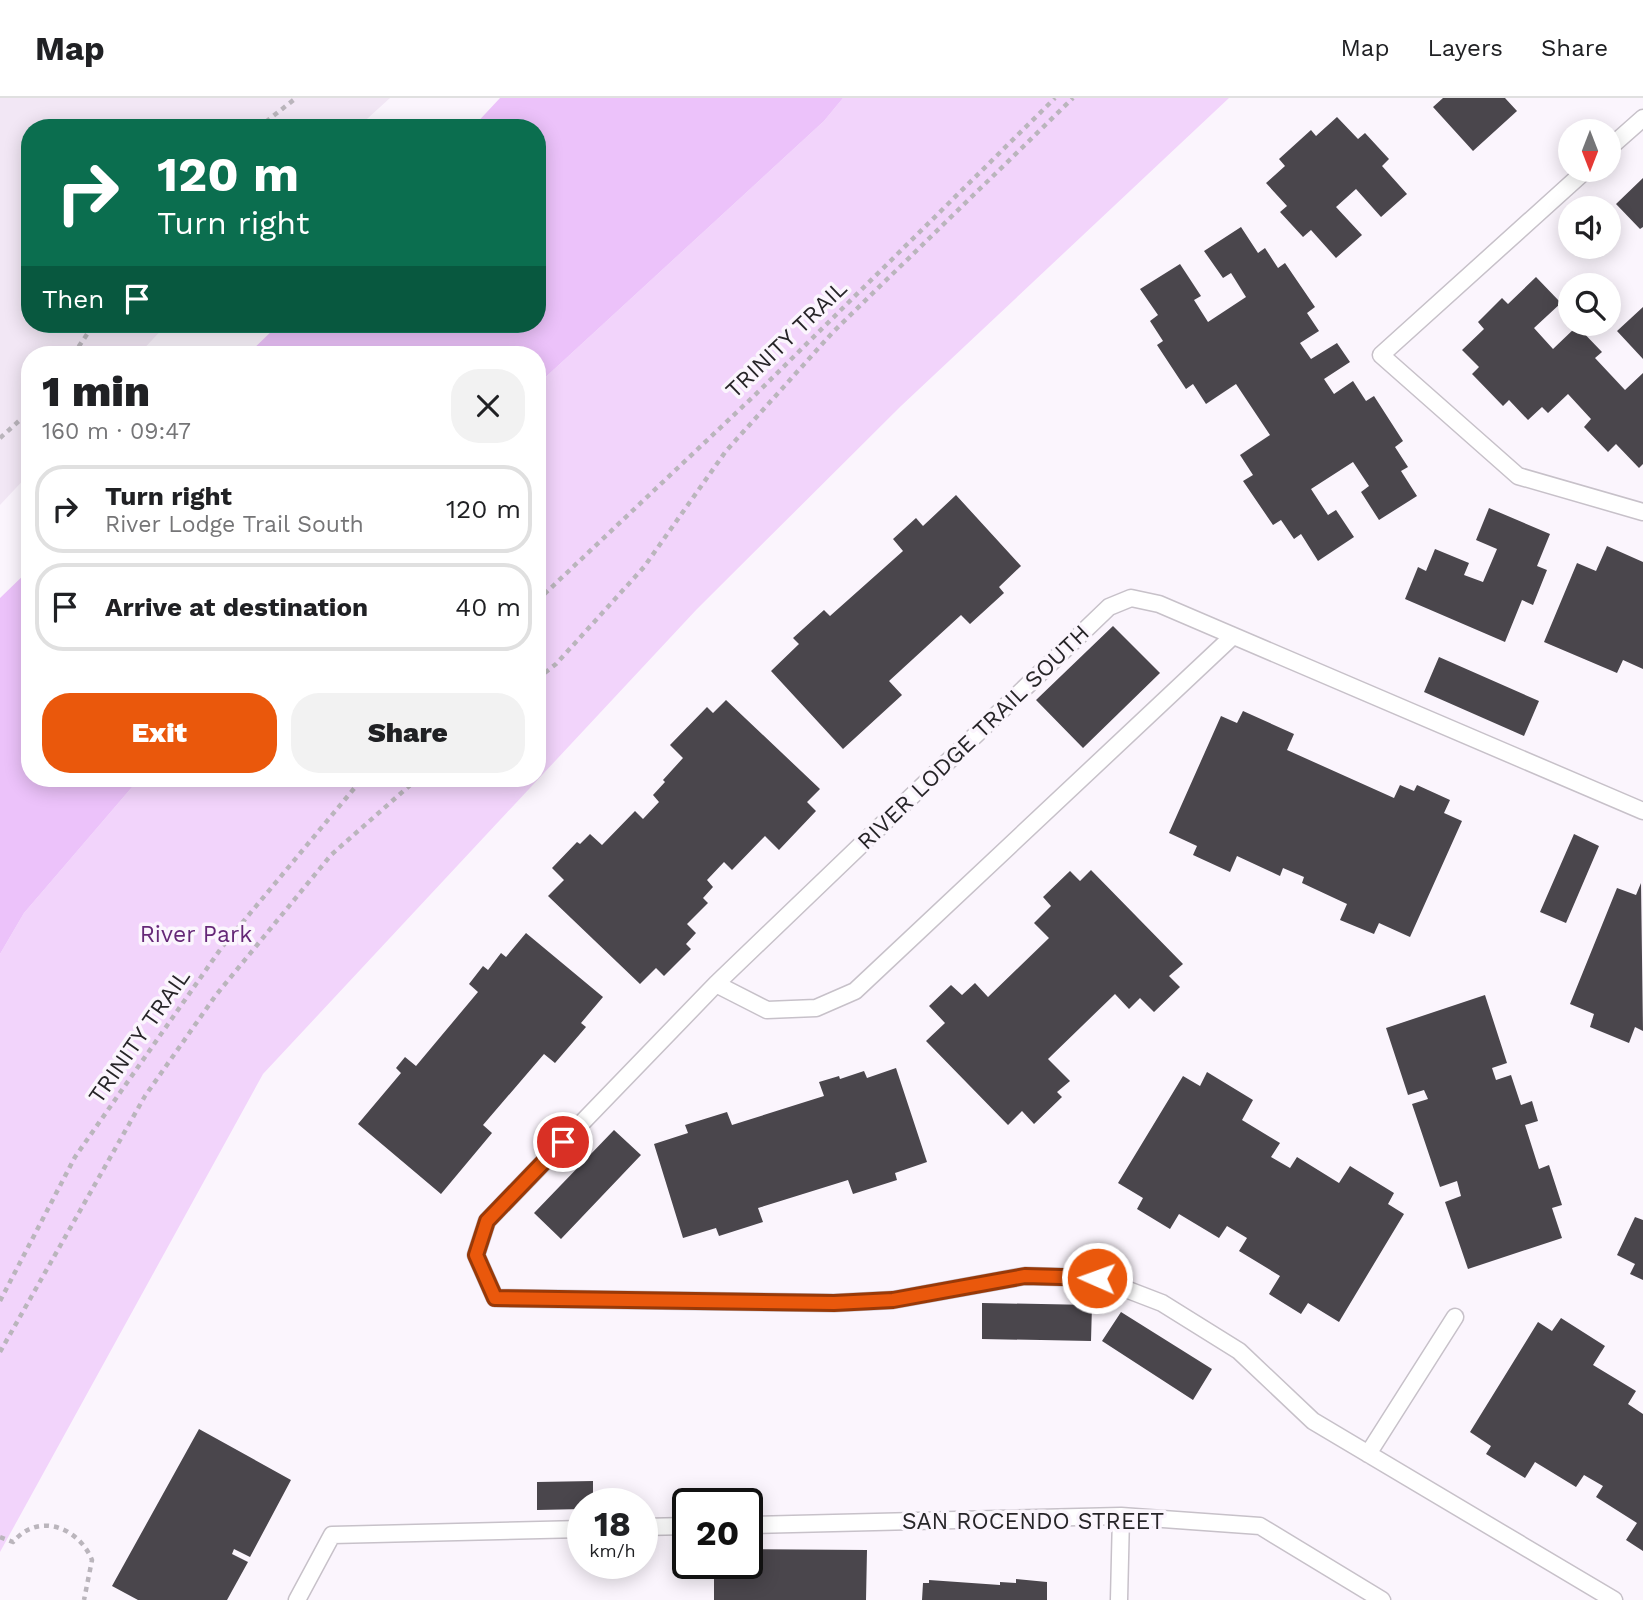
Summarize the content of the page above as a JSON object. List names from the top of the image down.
{
  "streets": {
    "lane": ["RIVER LODGE TRAIL SOUTH", "SAN ROCENDO STREET"],
    "path": ["TRINITY TRAIL"]
  },
  "parks": ["River Park"],
  "north": "bottom",
  "page": {
    "header": "Map",
    "nav": ["Map", "Layers", "Share"],
    "turn": ["120 m", "Turn right"],
    "then": "Then",
    "heading": ["1 min", "160 m · 09:47"],
    "list": [
      {
        "name": "Turn right",
        "note": "River Lodge Trail South",
        "value": "120 m"
      },
      {
        "name": "Arrive at destination",
        "value": "40 m"
      }
    ],
    "buttons": ["Exit", "Share"],
    "speed": "18 km/h",
    "limit": "20"
  }
}
